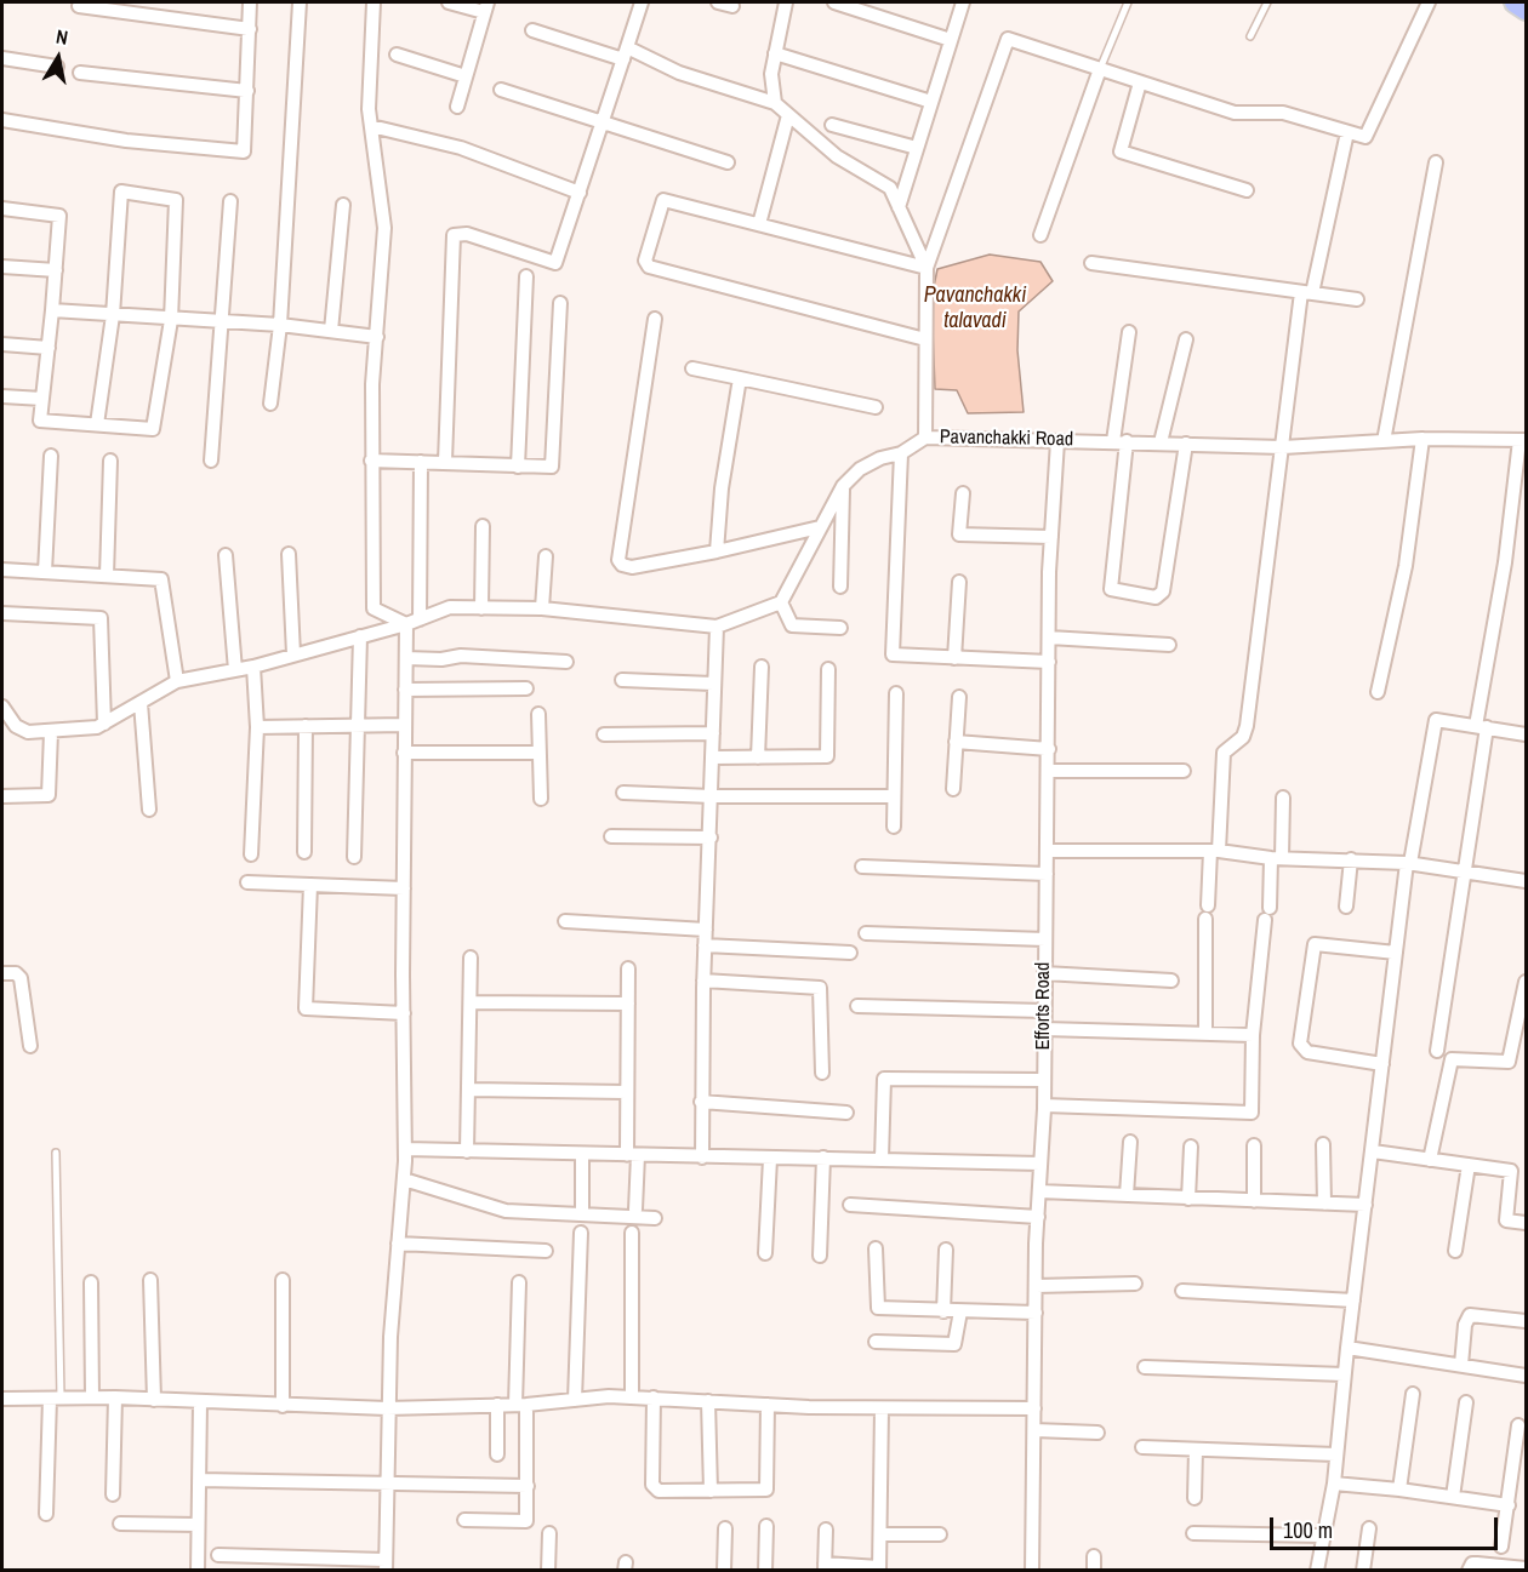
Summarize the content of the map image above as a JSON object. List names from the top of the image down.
{
  "streets": {
    "street": ["Pavanchakki Road", "Efforts Road"]
  },
  "crossings": [
    ["Pavanchakki Road", "Efforts Road"]
  ],
  "water": ["Pavanchakki talavadi"],
  "scale_bar": "100 m",
  "north": "top"
}
